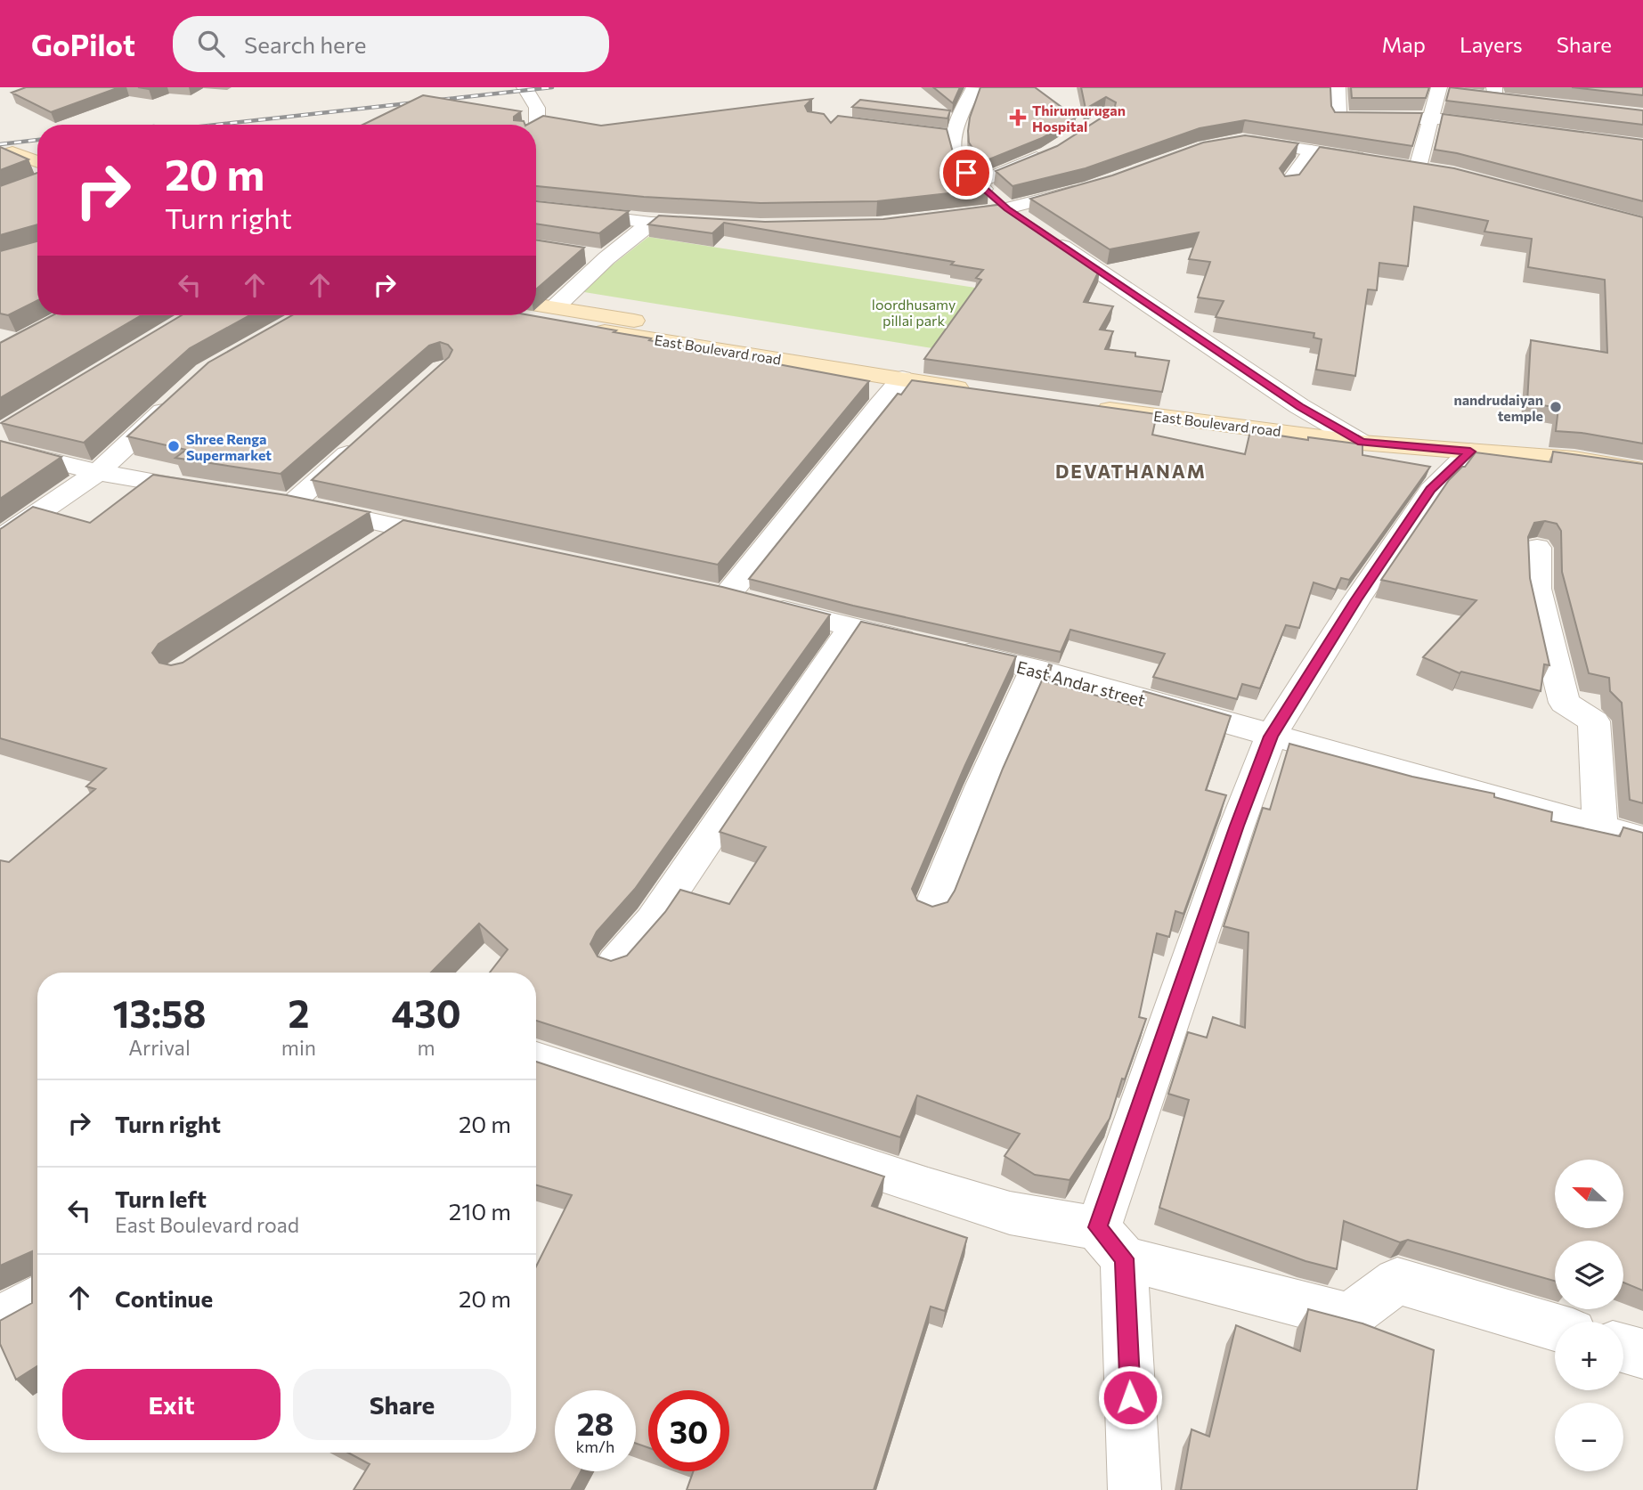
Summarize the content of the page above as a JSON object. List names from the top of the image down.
{
  "streets": {
    "main road": ["East Boulevard road"],
    "street": ["East Andar street"]
  },
  "crossings": [
    ["East Boulevard road", "East Andar street"]
  ],
  "districts": ["DEVATHANAM"],
  "parks": ["loordhusamy pillai park"],
  "places": {
    "health": ["Thirumurugan Hospital"],
    "other": ["nandrudaiyan temple", "Shree Renga Supermarket"]
  },
  "north": "left",
  "page": {
    "header": "GoPilot",
    "search": "Search here",
    "nav": ["Map", "Layers", "Share"],
    "turn": ["20 m", "Turn right"],
    "eta": [
      "13:58",
      "Arrival",
      "2",
      "min",
      "430",
      "m"
    ],
    "list": [
      {
        "name": "Turn right",
        "value": "20 m"
      },
      {
        "name": "Turn left",
        "note": "East Boulevard road",
        "value": "210 m"
      },
      {
        "name": "Continue",
        "value": "20 m"
      }
    ],
    "map_buttons": ["+", "−"],
    "buttons": ["Exit", "Share"],
    "speed": "28 km/h",
    "limit": "30"
  }
}
